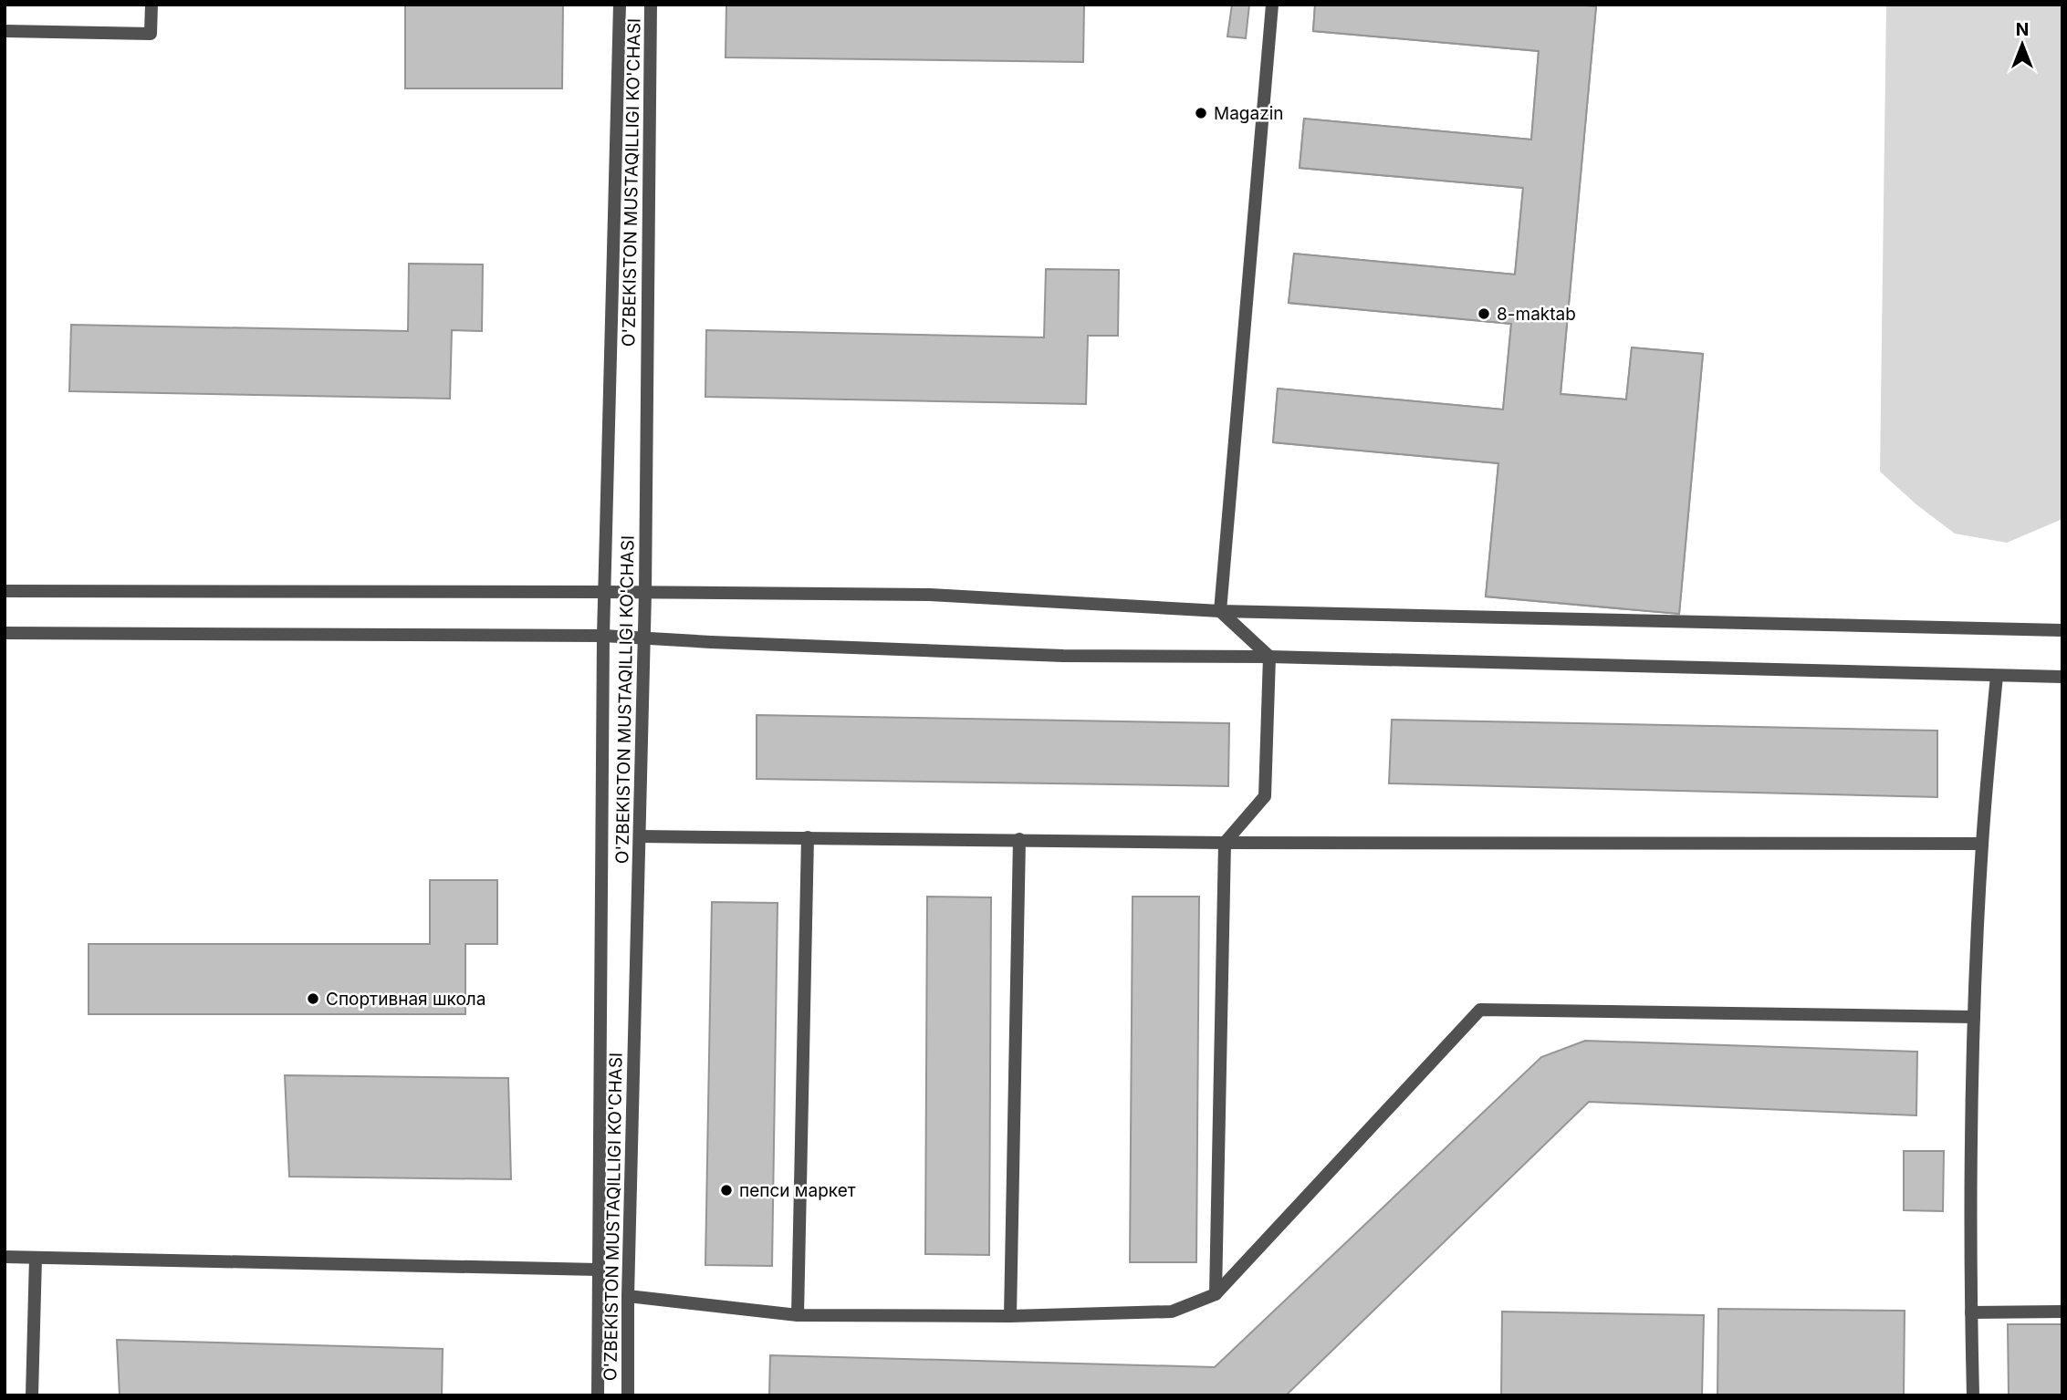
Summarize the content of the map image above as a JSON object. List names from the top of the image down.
{
  "streets": {
    "street": ["O'ZBEKISTON MUSTAQILLIGI KO'CHASI"]
  },
  "places": [
    "Magazin",
    "8-maktab",
    "Спортивная школа",
    "пепси маркет"
  ],
  "north": "top"
}
